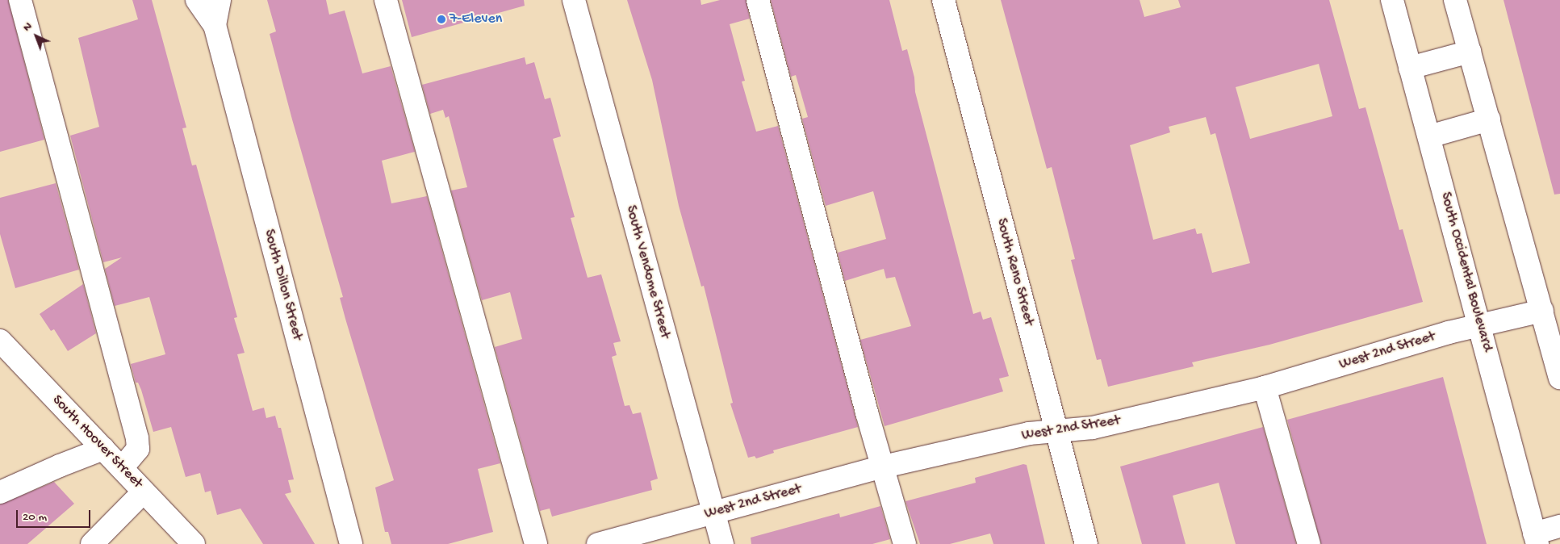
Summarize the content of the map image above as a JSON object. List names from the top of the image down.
{
  "streets": {
    "street": [
      "South Vendome Street",
      "South Reno Street",
      "South Occidental Boulevard",
      "South Dillon Street",
      "West 2nd Street",
      "South Hoover Street"
    ]
  },
  "crossings": [
    ["South Vendome Street", "West 2nd Street"],
    ["South Reno Street", "West 2nd Street"],
    ["South Occidental Boulevard", "West 2nd Street"]
  ],
  "places": ["7-Eleven"],
  "scale_bar": "20 m",
  "north": "top left"
}
